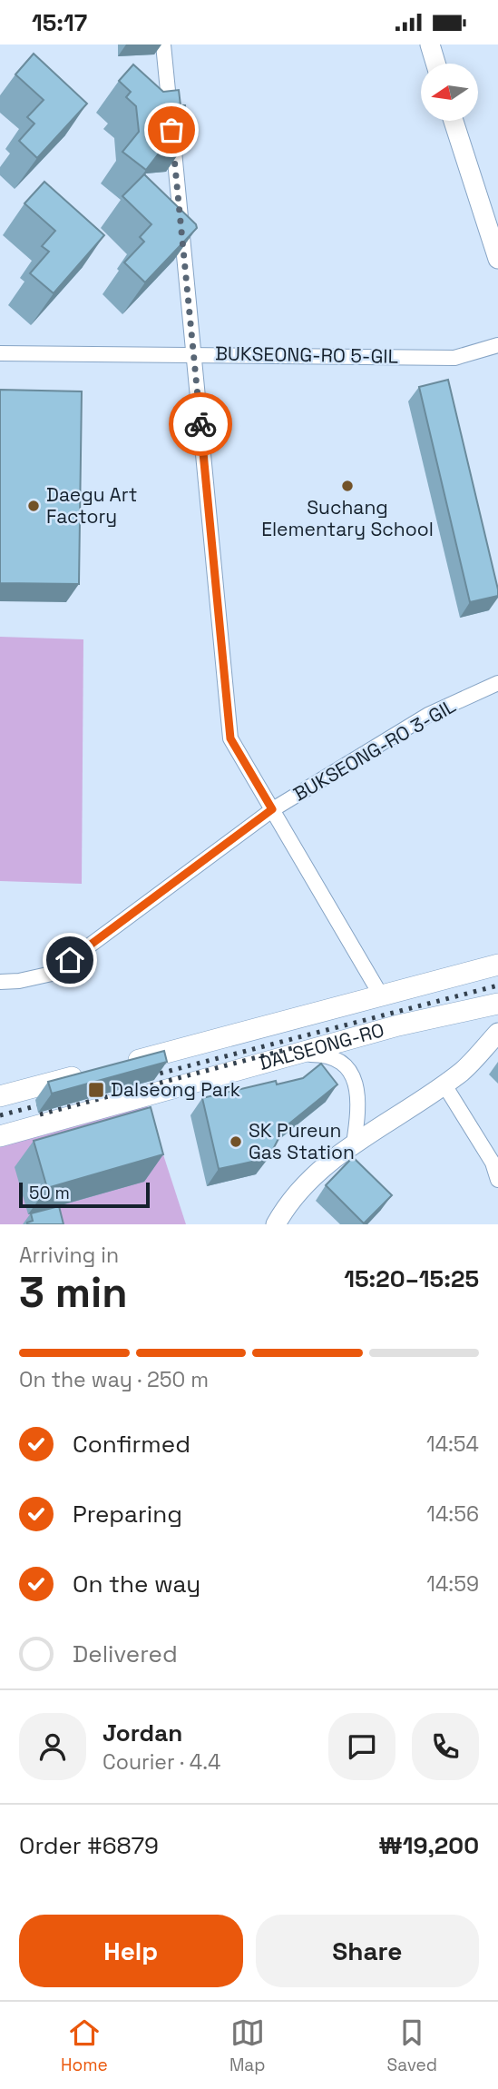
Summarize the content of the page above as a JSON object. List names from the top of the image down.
{
  "streets": {
    "main road": ["DALSEONG-RO"],
    "street": ["BUKSEONG-RO 5-GIL", "BUKSEONG-RO 3-GIL"]
  },
  "places": {
    "other": ["Suchang Elementary School", "Daegu Art Factory", "SK Pureun Gas Station"],
    "transit": ["Dalseong Park"]
  },
  "scale_bar": "50 m",
  "north": "left",
  "page": {
    "status": "15:17",
    "scale": "50 m",
    "heading": ["3 min", "Arriving in", "15:20–15:25"],
    "panel": [
      "Jordan",
      "Courier · 4.4",
      "Order #6879",
      "₩19,200"
    ],
    "bar": "On the way · 250 m",
    "list": [
      ["Confirmed", "14:54"],
      ["Preparing", "14:56"],
      ["On the way", "14:59"],
      "Delivered"
    ],
    "buttons": ["Help", "Share"],
    "tabs": ["Home", "Map", "Saved"]
  }
}
